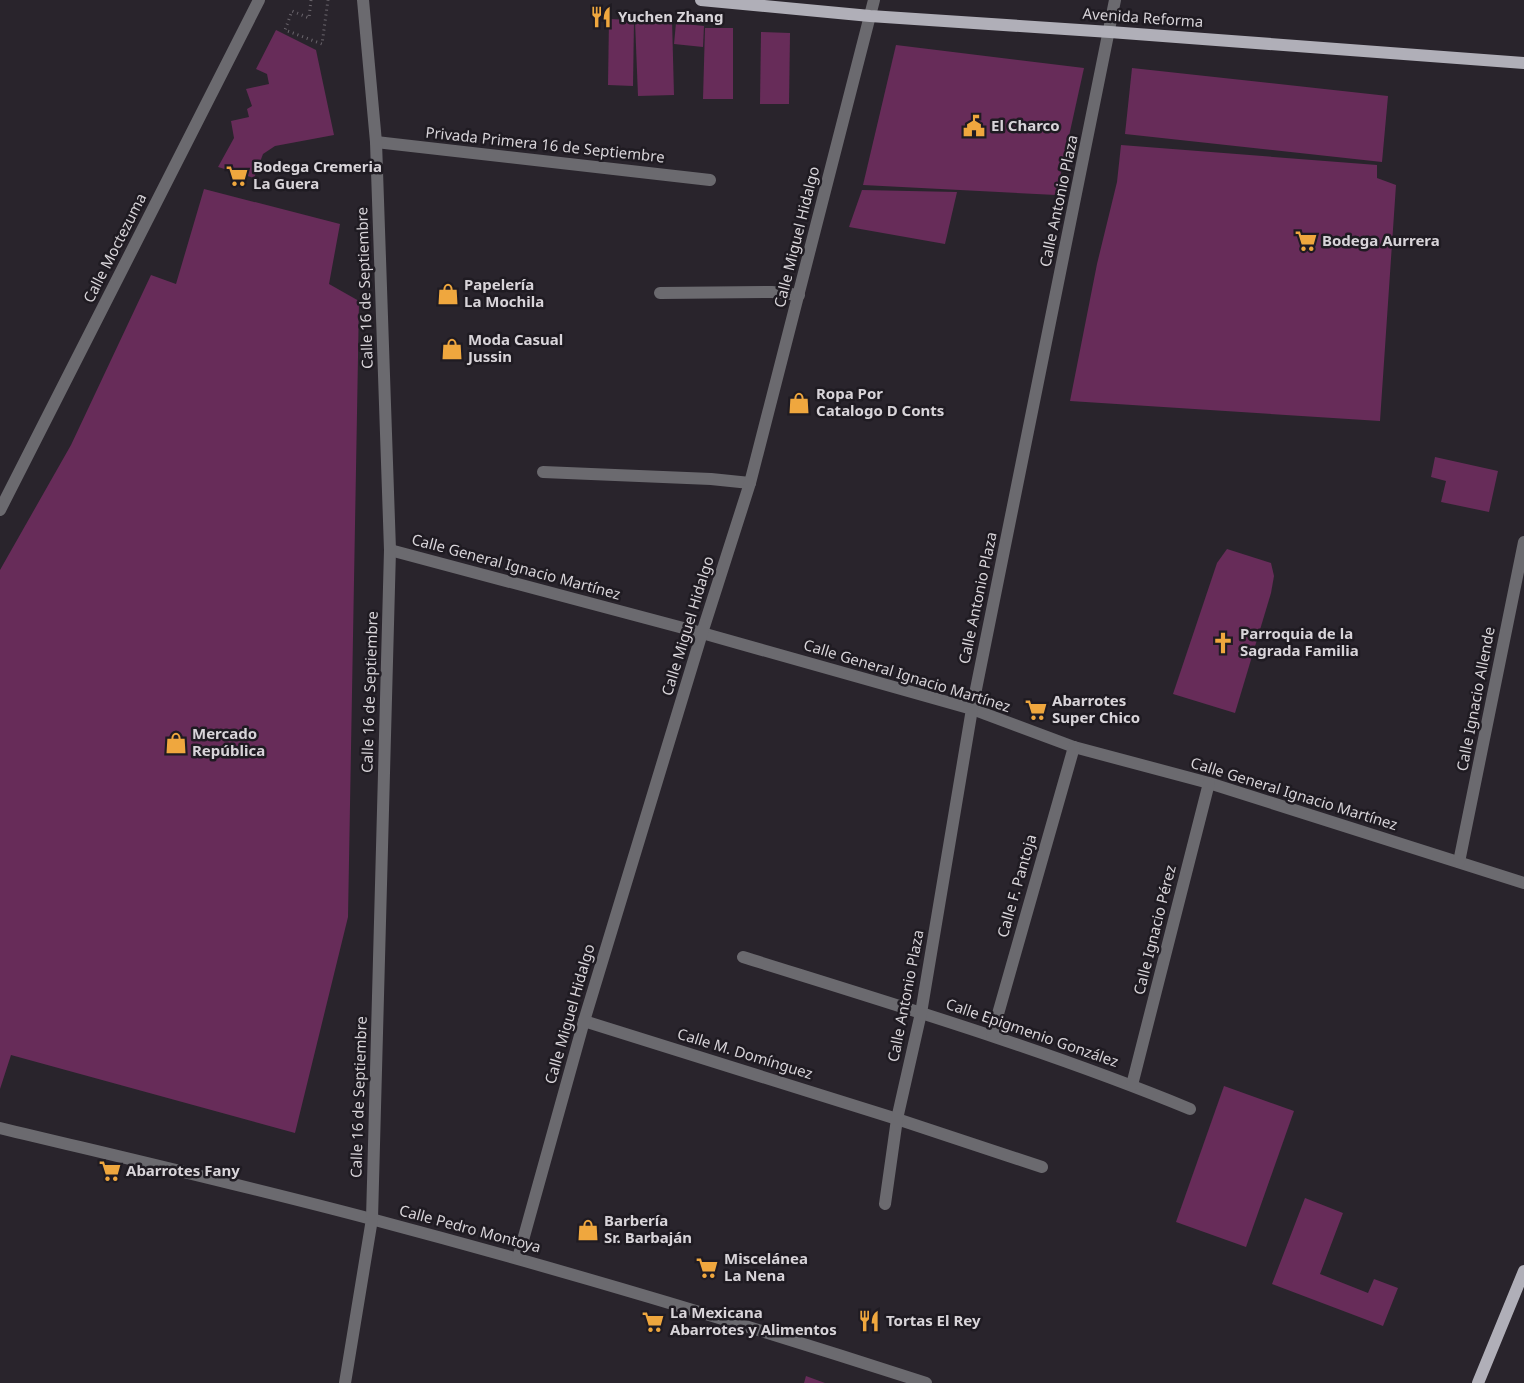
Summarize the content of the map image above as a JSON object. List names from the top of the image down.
{
  "streets": {
    "main road": ["Avenida Reforma"],
    "street": [
      "Privada Primera 16 de Septiembre",
      "Calle Antonio Plaza",
      "Calle Miguel Hidalgo",
      "Calle Moctezuma",
      "Calle 16 de Septiembre",
      "Calle General Ignacio Martínez",
      "Calle Ignacio Allende",
      "Calle F. Pantoja",
      "Calle Ignacio Pérez",
      "Calle Epigmenio González",
      "Calle M. Domínguez",
      "Calle Pedro Montoya"
    ]
  },
  "crossings": [
    ["Avenida Reforma", "Calle Antonio Plaza"],
    ["Avenida Reforma", "Calle Miguel Hidalgo"],
    ["Privada Primera 16 de Septiembre", "Calle 16 de Septiembre"],
    ["Calle Antonio Plaza", "Calle General Ignacio Martínez"],
    ["Calle Antonio Plaza", "Calle Epigmenio González"],
    ["Calle Antonio Plaza", "Calle M. Domínguez"],
    ["Calle Miguel Hidalgo", "Calle General Ignacio Martínez"],
    ["Calle Miguel Hidalgo", "Calle M. Domínguez"],
    ["Calle Miguel Hidalgo", "Calle Pedro Montoya"],
    ["Calle 16 de Septiembre", "Calle General Ignacio Martínez"],
    ["Calle 16 de Septiembre", "Calle Pedro Montoya"],
    ["Calle General Ignacio Martínez", "Calle Ignacio Allende"],
    ["Calle General Ignacio Martínez", "Calle F. Pantoja"],
    ["Calle General Ignacio Martínez", "Calle Ignacio Pérez"],
    ["Calle F. Pantoja", "Calle Epigmenio González"],
    ["Calle Ignacio Pérez", "Calle Epigmenio González"]
  ],
  "places": {
    "restaurant": ["Yuchen Zhang", "Tortas El Rey"],
    "public building": ["El Charco"],
    "supermarket": [
      "Bodega Cremeria La Guera",
      "Bodega Aurrera",
      "Abarrotes Super Chico",
      "Abarrotes Fany",
      "Miscelánea La Nena",
      "La Mexicana Abarrotes y Alimentos"
    ],
    "shop": [
      "Papelería La Mochila",
      "Moda Casual Jussin",
      "Ropa Por Catalogo D Conts",
      "Mercado República",
      "Barbería Sr. Barbaján"
    ],
    "church": ["Parroquia de la Sagrada Familia"]
  }
}
